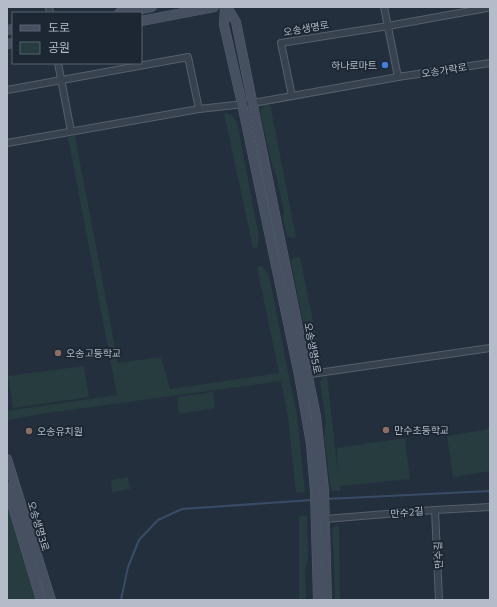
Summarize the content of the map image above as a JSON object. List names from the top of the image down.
{
  "streets": {
    "street": [
      "오송생명로",
      "오송가락로",
      "오송생명5로",
      "만수2길",
      "오송생명3로",
      "만수길"
    ]
  },
  "crossings": [
    ["오송생명5로", "만수2길"],
    ["만수2길", "만수길"]
  ],
  "places": [
    "하나로마트",
    "오송고등학교",
    "만수초등학교",
    "오송유치원"
  ],
  "legend": ["도로", "공원"]
}
